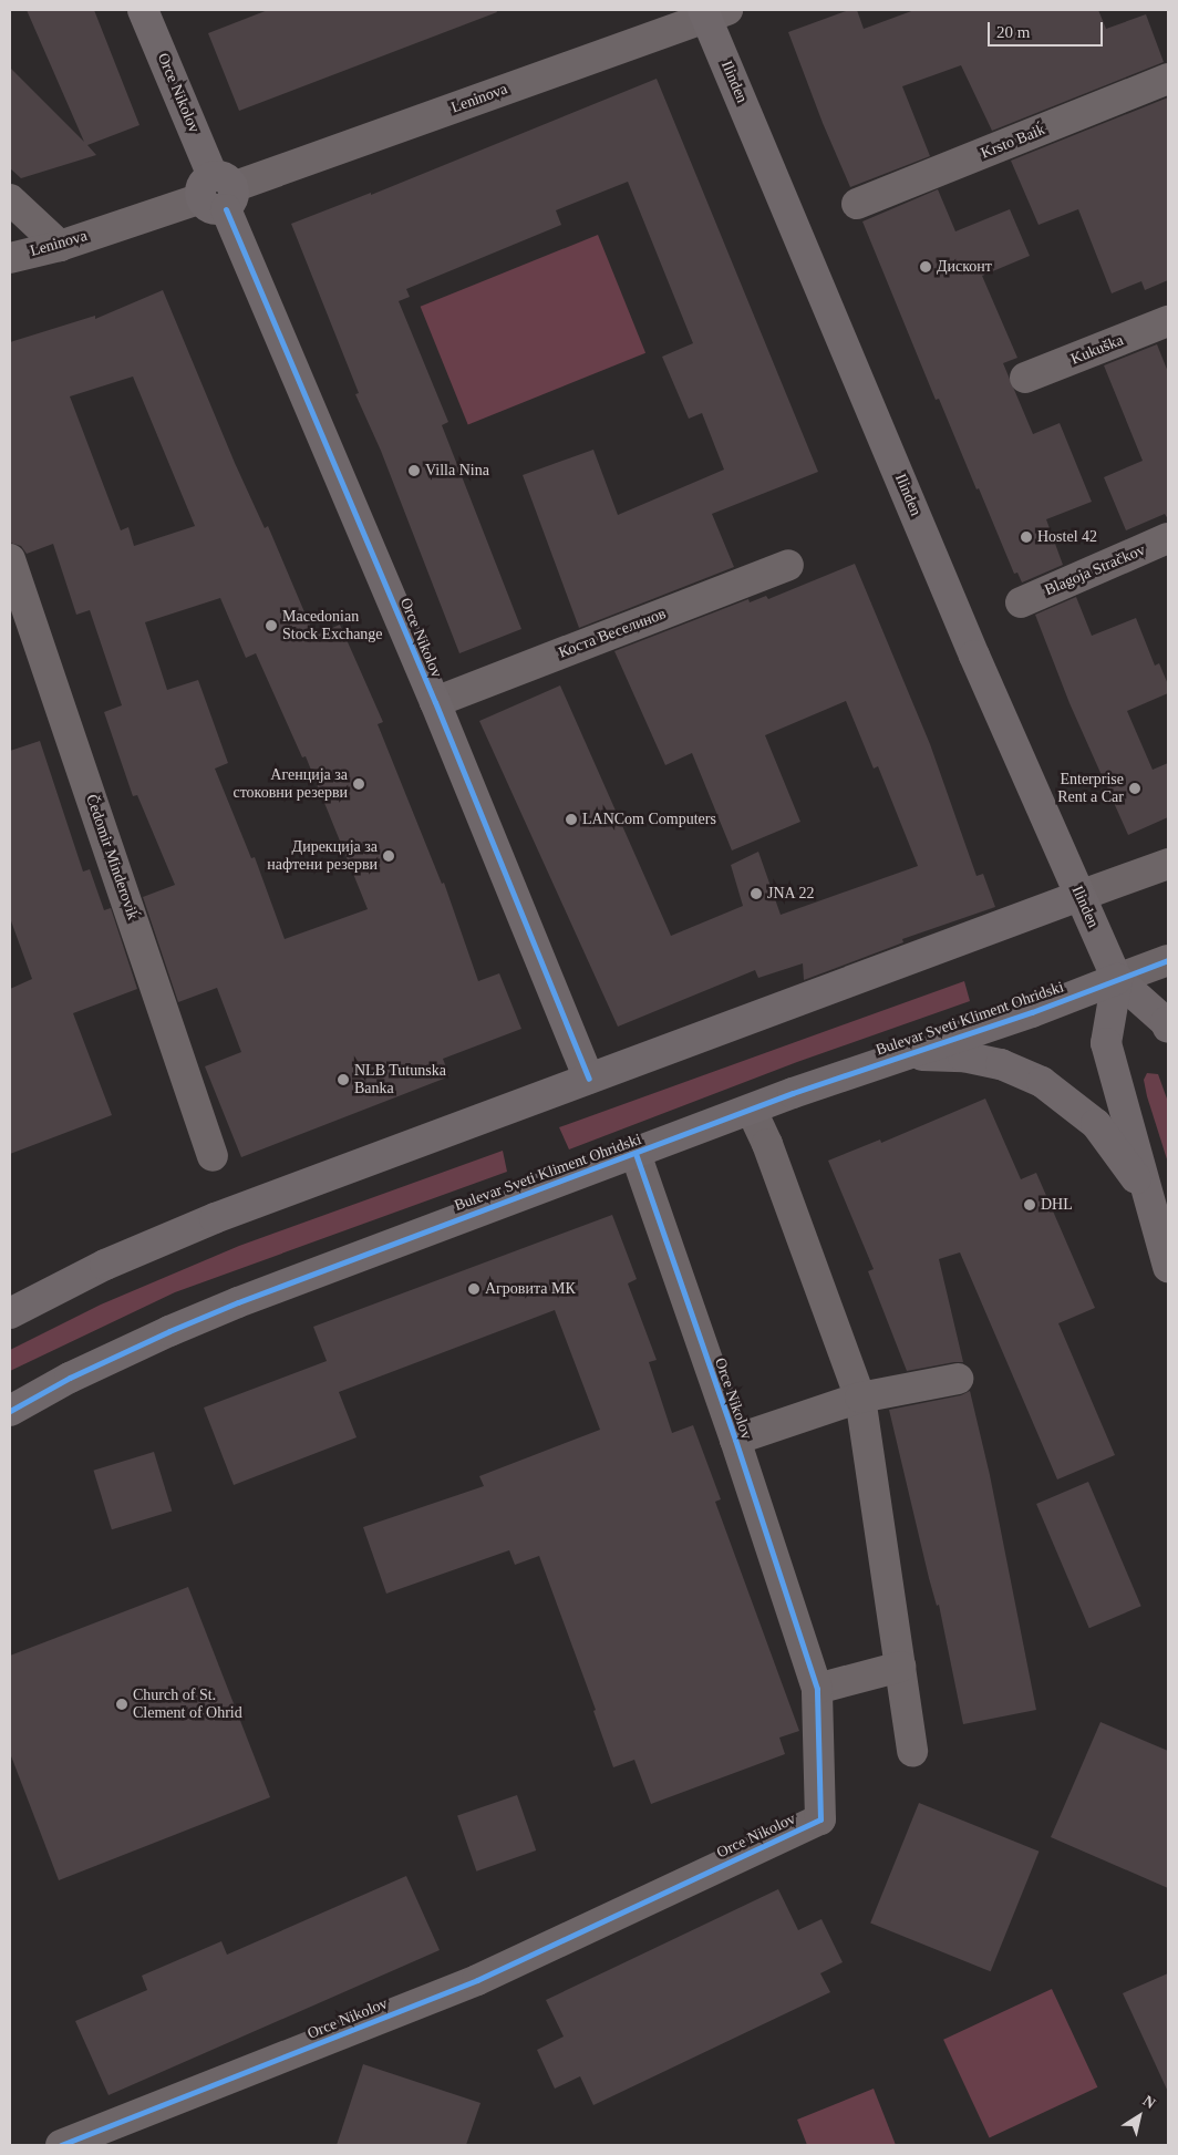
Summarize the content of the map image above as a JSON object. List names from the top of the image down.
{
  "streets": {
    "street": [
      "Ilinden",
      "Orce Nikolov",
      "Leninova",
      "Krsto Baiḱ",
      "Kukuška",
      "Blagoja Stračkov",
      "Коста Веселинов",
      "Čedomir Minderoviḱ",
      "Bulevar Sveti Kliment Ohridski"
    ]
  },
  "crossings": [
    ["Ilinden", "Leninova"],
    ["Ilinden", "Bulevar Sveti Kliment Ohridski"],
    ["Orce Nikolov", "Leninova"],
    ["Orce Nikolov", "Коста Веселинов"],
    ["Orce Nikolov", "Bulevar Sveti Kliment Ohridski"]
  ],
  "places": [
    "Дисконт",
    "Villa Nina",
    "Hostel 42",
    "Macedonian Stock Exchange",
    "Агенција за стоковни резерви",
    "Enterprise Rent a Car",
    "LANCom Computers",
    "Дирекција за нафтени резерви",
    "JNA 22",
    "NLB Tutunska Banka",
    "DHL",
    "Агровита МК",
    "Church of St. Clement of Ohrid"
  ],
  "scale_bar": "20 m",
  "north": "top right"
}
